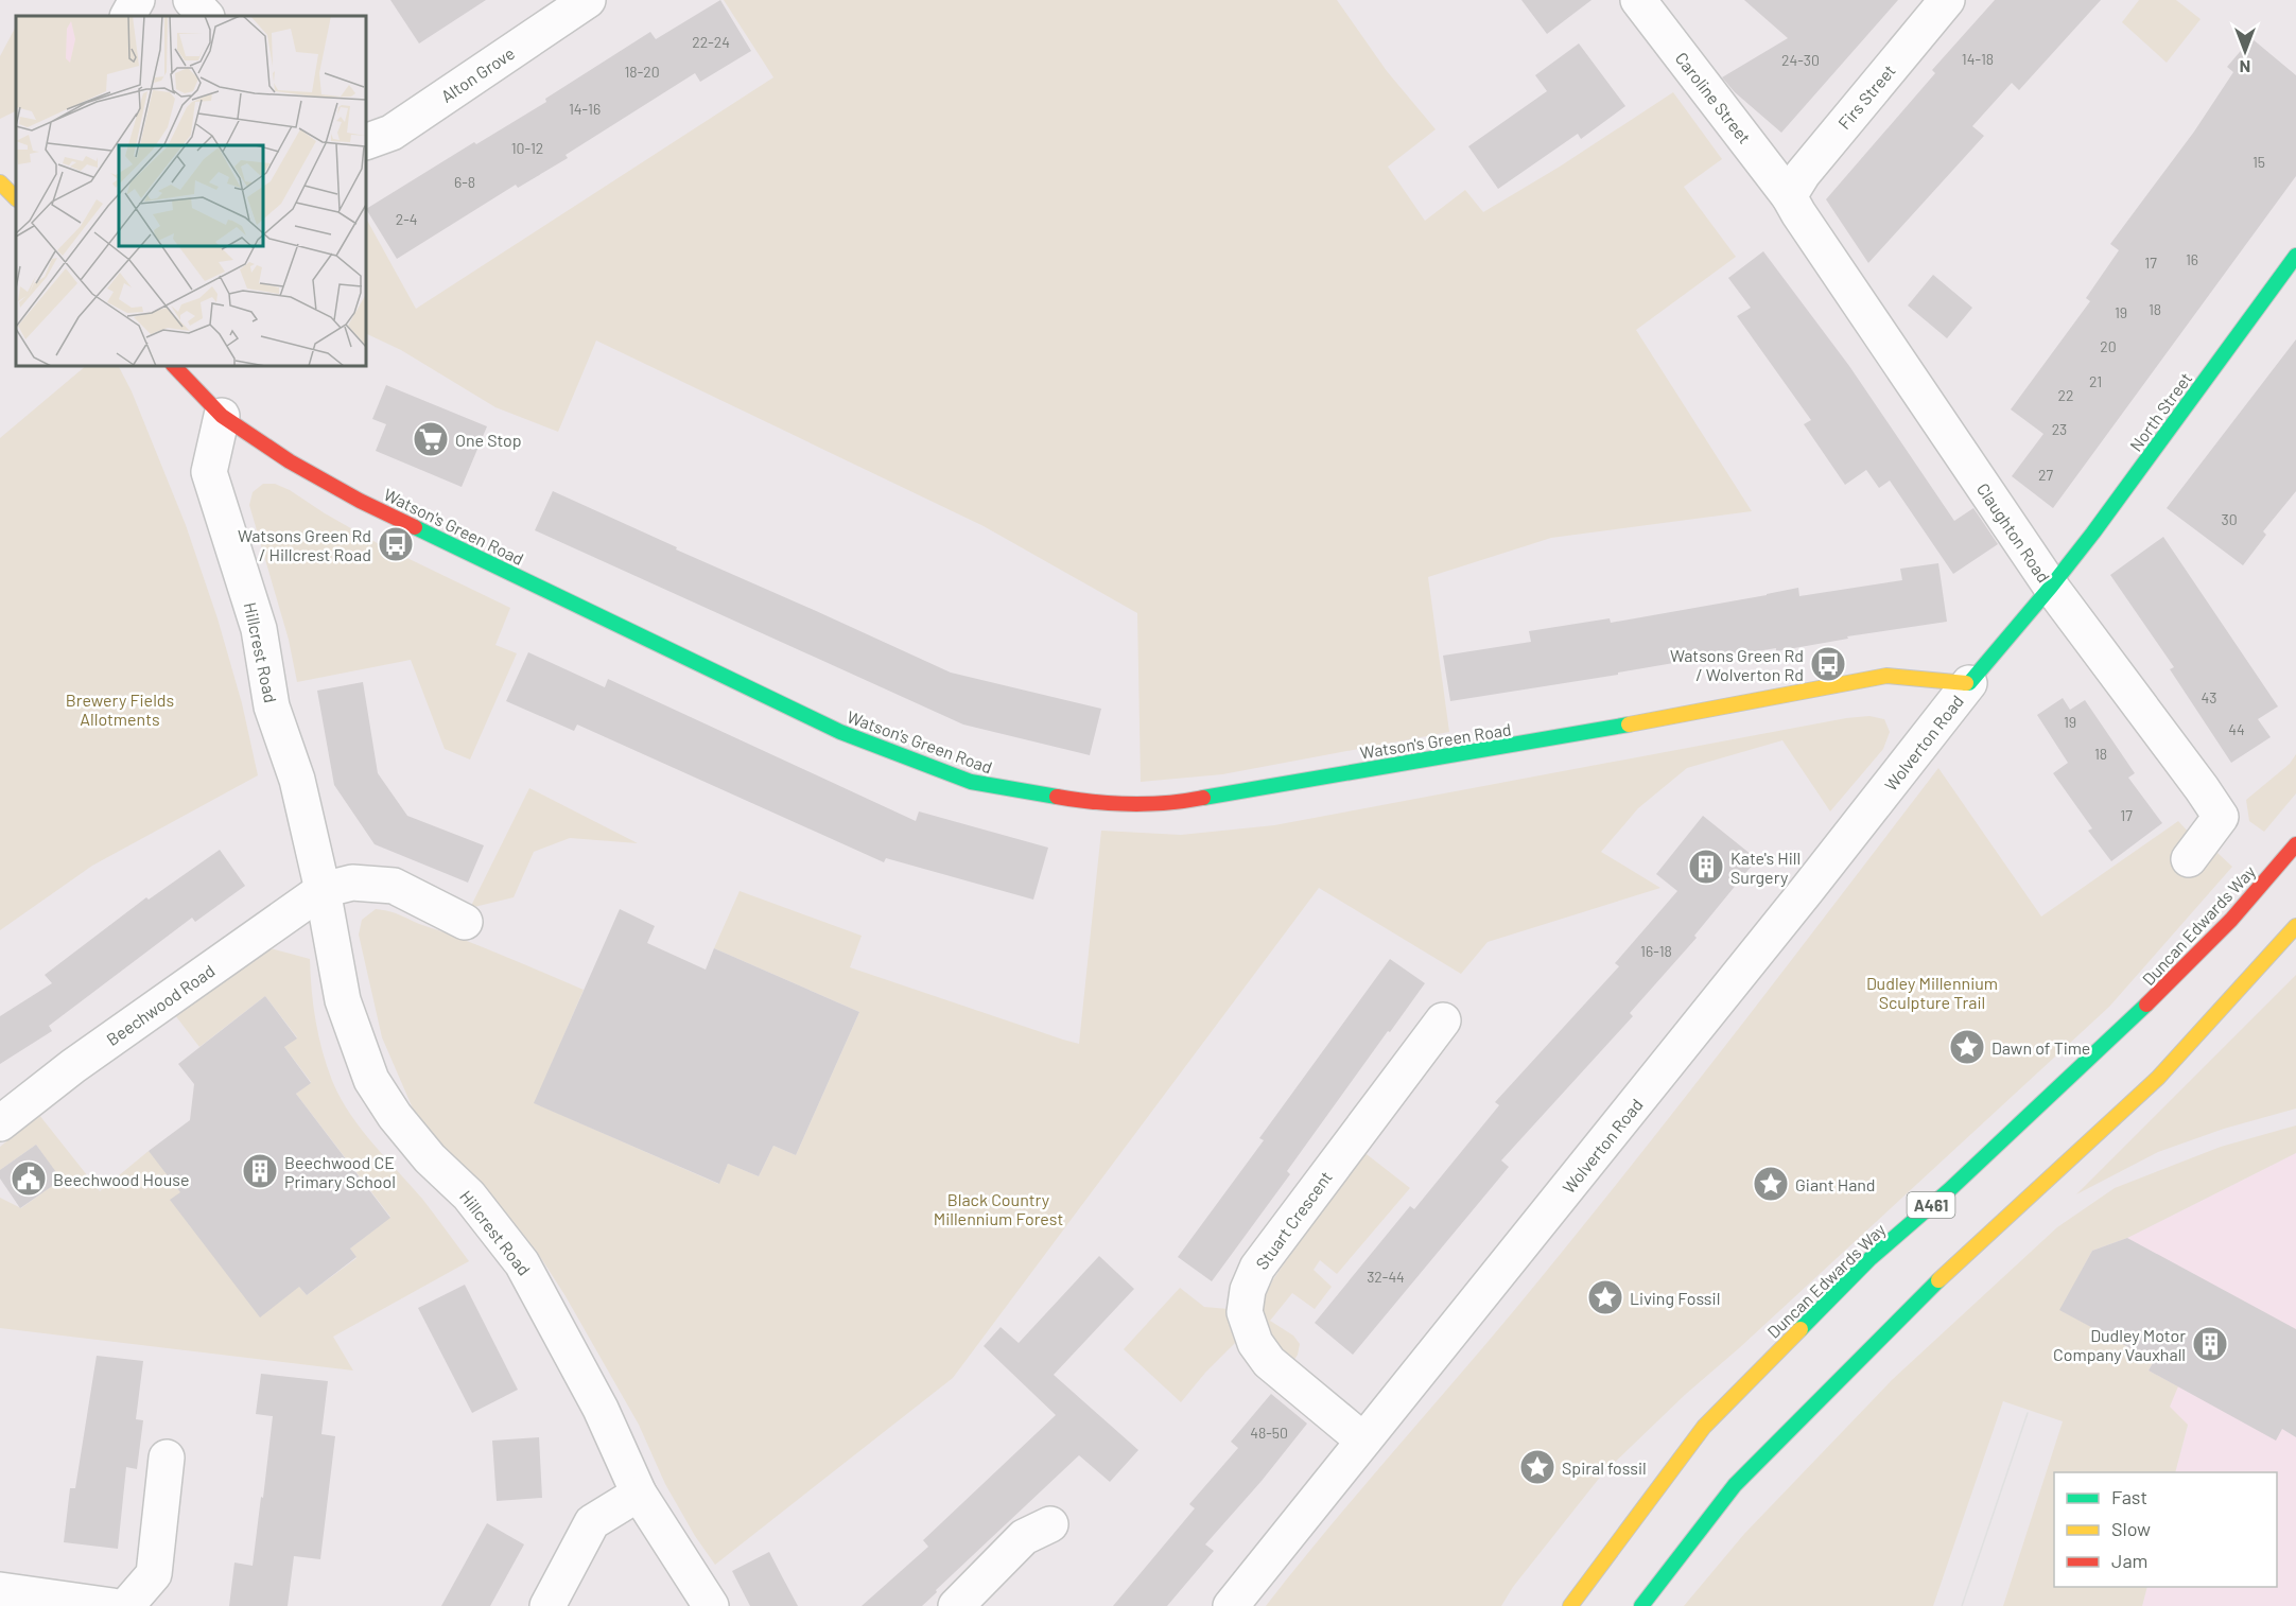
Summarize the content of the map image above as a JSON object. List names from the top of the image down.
{
  "streets": {
    "main road": [
      "North Street",
      "Watson's Green Road",
      "Duncan Edwards Way",
      "A461"
    ],
    "street": [
      "Alton Grove",
      "Firs Street",
      "Caroline Street",
      "Claughton Road",
      "Hillcrest Road",
      "Wolverton Road",
      "Beechwood Road",
      "Stuart Crescent"
    ]
  },
  "crossings": [
    ["Firs Street", "Caroline Street"],
    ["Firs Street", "Claughton Road"],
    ["Caroline Street", "Claughton Road"],
    ["North Street", "Watson's Green Road"],
    ["North Street", "Claughton Road"],
    ["North Street", "Wolverton Road"],
    ["Watson's Green Road", "Hillcrest Road"],
    ["Watson's Green Road", "Wolverton Road"],
    ["Hillcrest Road", "Beechwood Road"],
    ["Wolverton Road", "Stuart Crescent"]
  ],
  "parks": ["Brewery Fields Allotments", "Dudley Millennium Sculpture Trail", "Black Country Millennium Forest"],
  "places": {
    "supermarket": ["One Stop"],
    "bus stop": ["Watsons Green Rd / Hillcrest Road", "Watsons Green Rd / Wolverton Rd"],
    "building": ["Kate's Hill Surgery", "Beechwood CE Primary School", "Dudley Motor Company Vauxhall"],
    "place": [
      "Dawn of Time",
      "Giant Hand",
      "Living Fossil",
      "Spiral fossil"
    ],
    "public building": ["Beechwood House"]
  },
  "house_numbers": [
    "22-24",
    "14-18",
    "24-30",
    "18-20",
    "14-16",
    "10-12",
    "15",
    "6-8",
    "2-4",
    "16",
    "17",
    "18",
    "19",
    "20",
    "21",
    "22",
    "23",
    "27",
    "30",
    "43",
    "19",
    "44",
    "18",
    "17",
    "16-18",
    "32-44",
    "48-50"
  ],
  "legend": ["Fast", "Slow", "Jam"],
  "north": "bottom"
}
